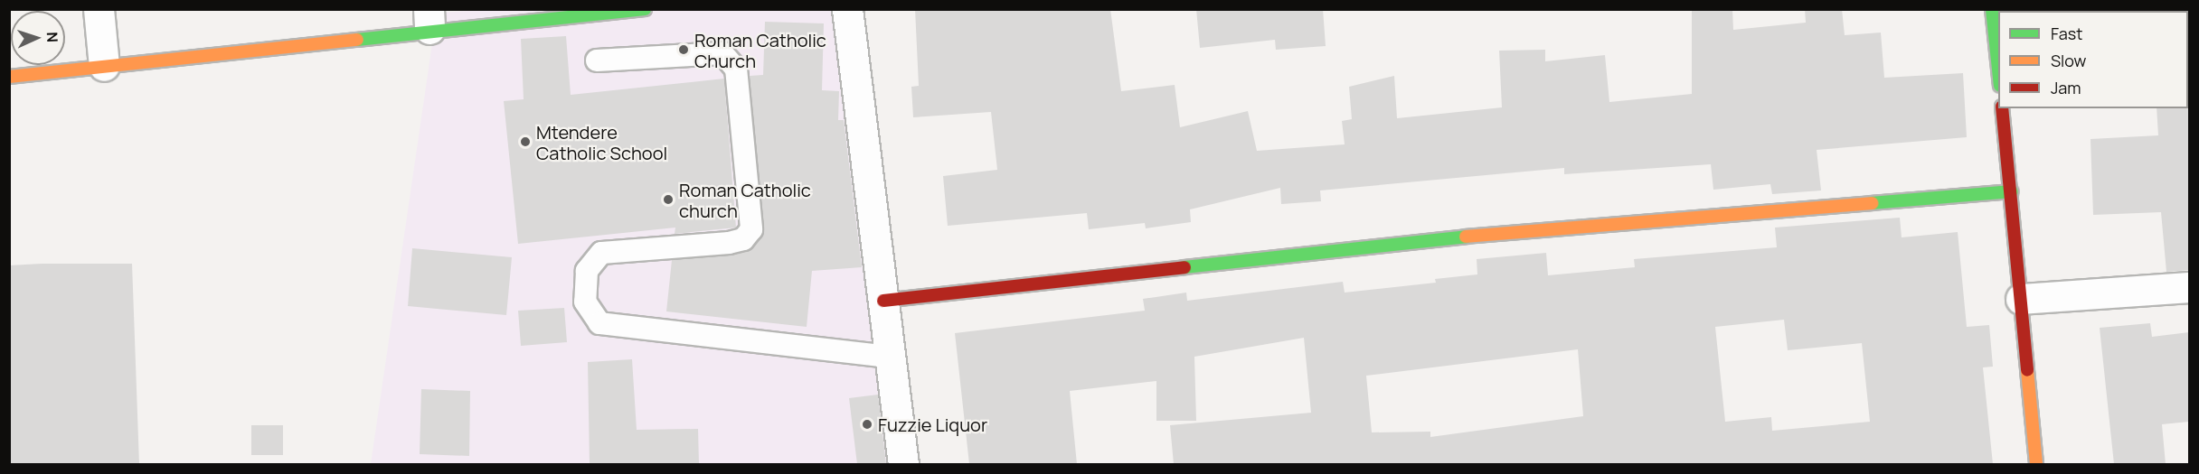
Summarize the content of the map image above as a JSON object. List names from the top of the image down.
{
  "places": [
    "Roman Catholic Church",
    "Mtendere Catholic School",
    "Roman Catholic church",
    "Fuzzie Liquor"
  ],
  "legend": ["Fast", "Slow", "Jam"],
  "north": "right"
}
